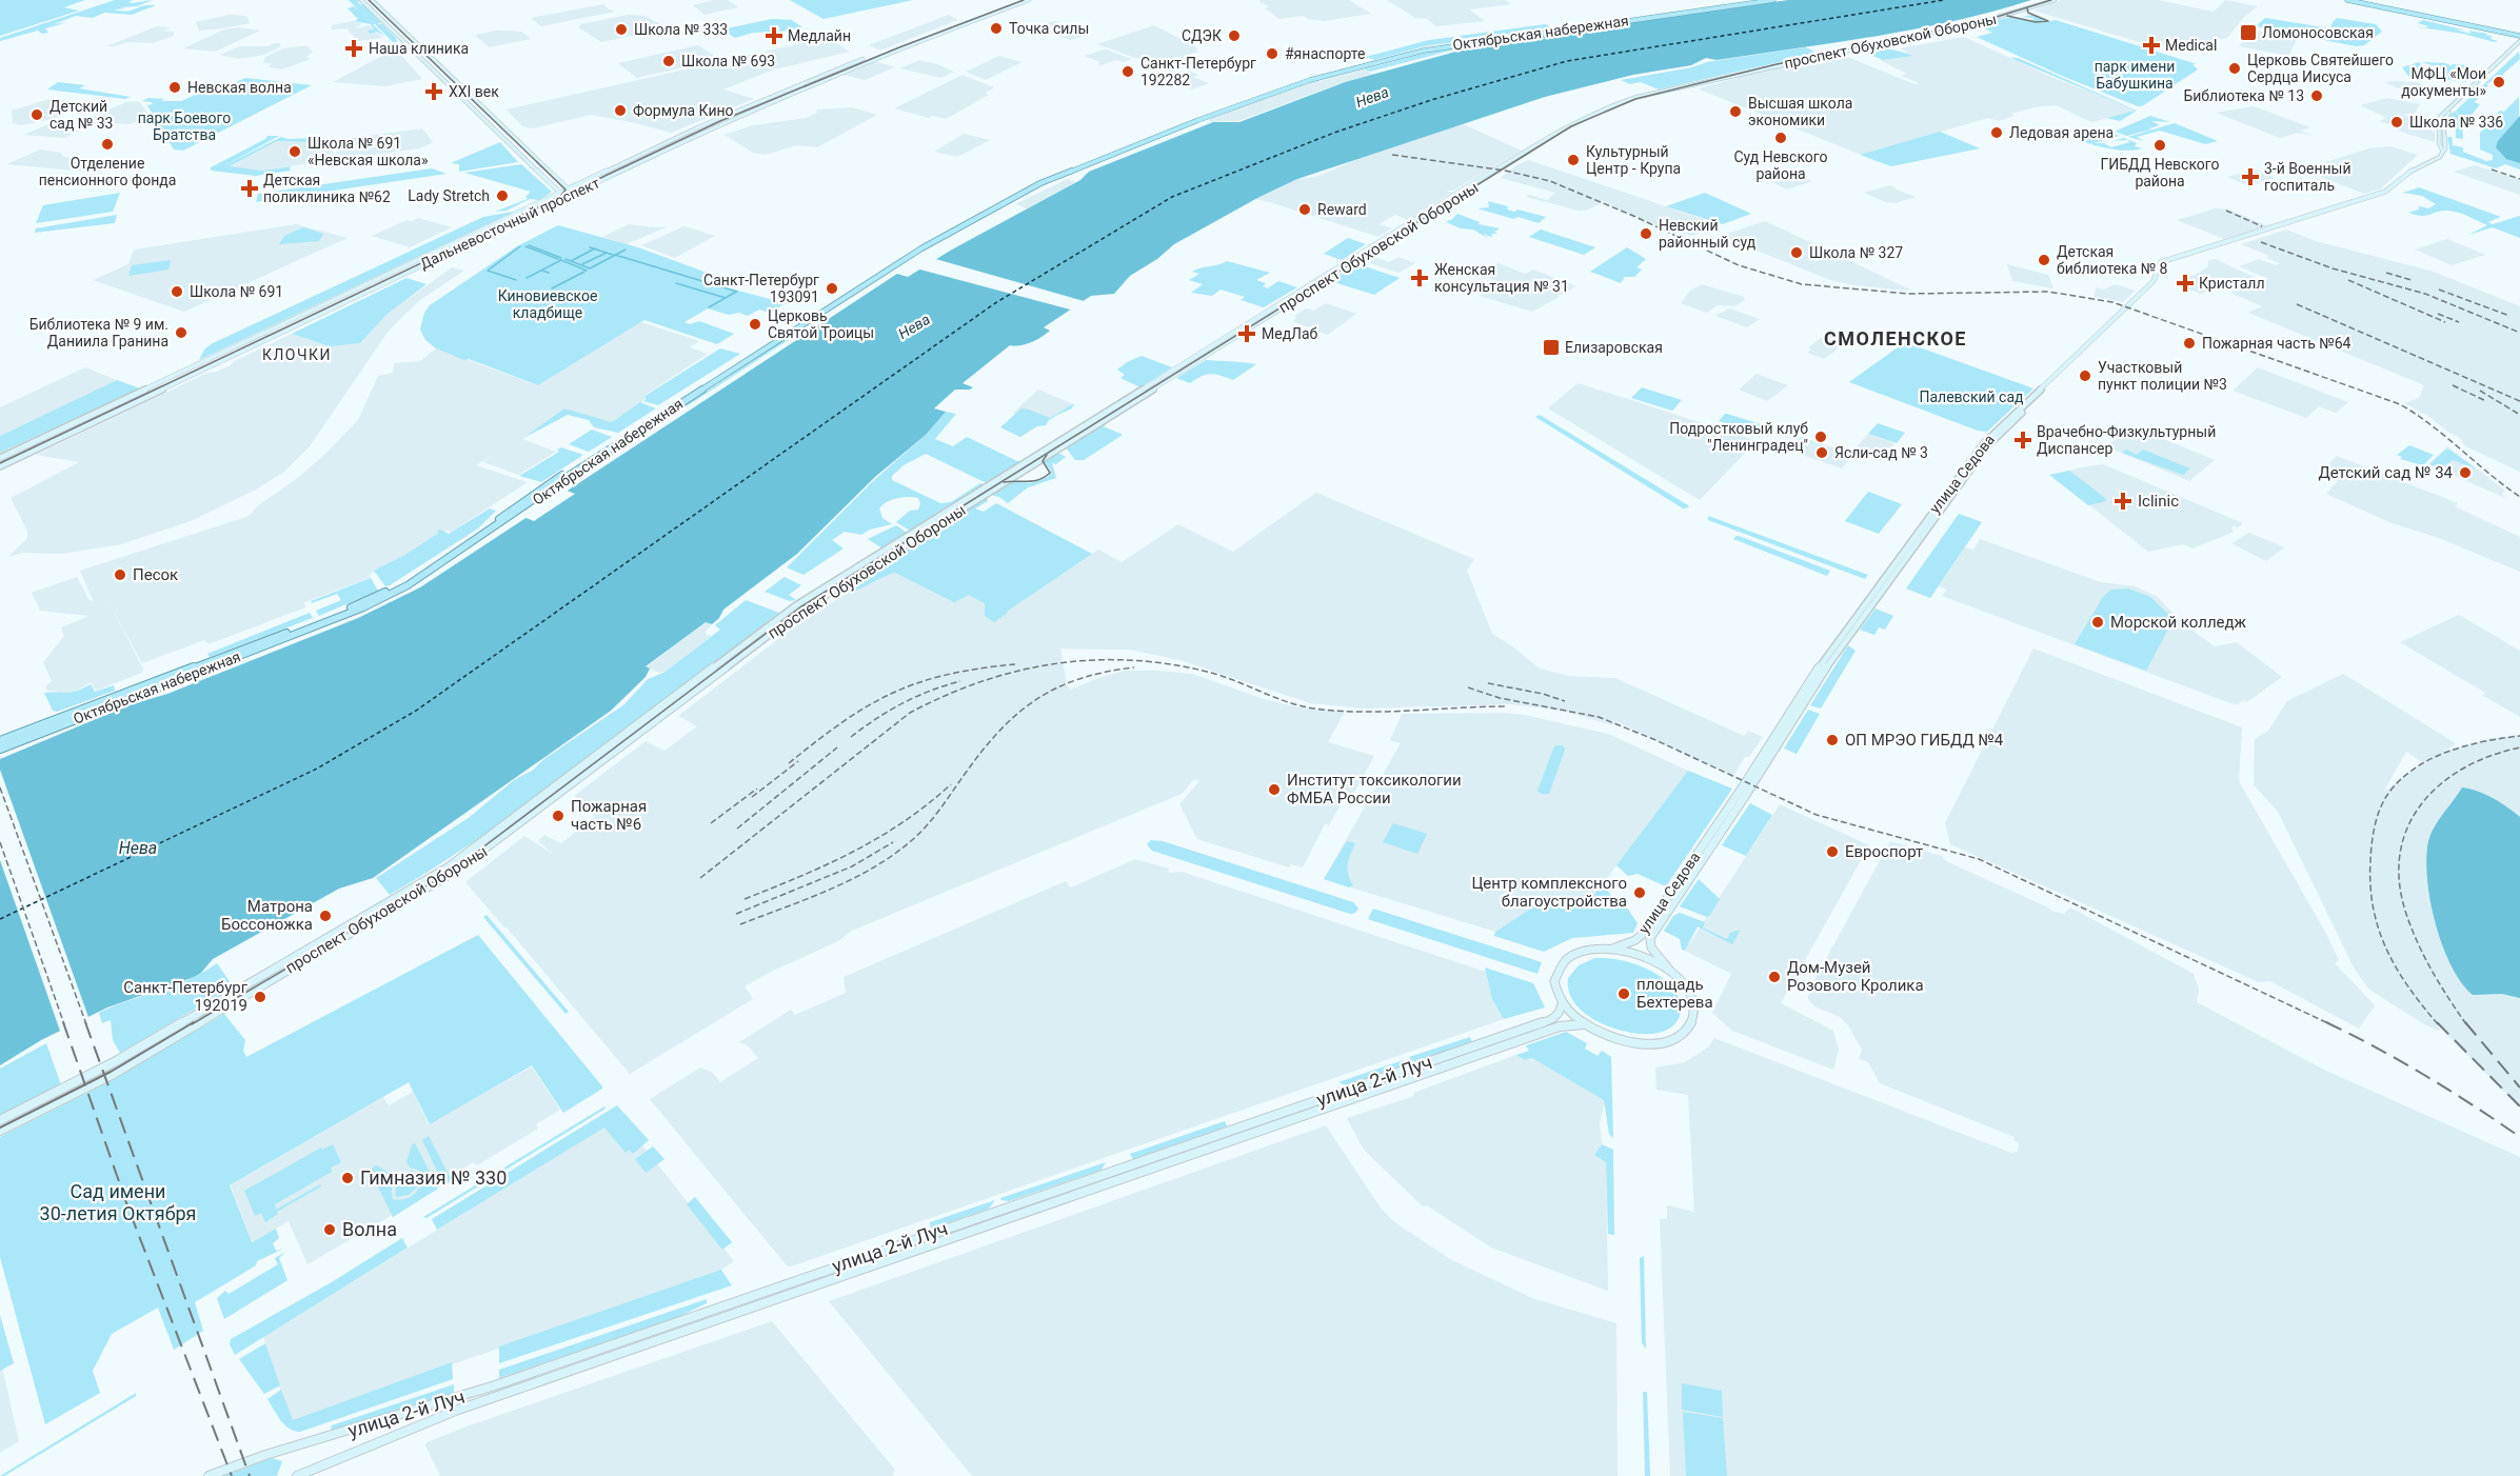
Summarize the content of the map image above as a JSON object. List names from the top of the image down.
{
  "streets": {
    "main road": [
      "Октябрьская набережная",
      "проспект Обуховской Обороны",
      "Дальневосточный проспект",
      "улица Седова",
      "улица 2-й Луч"
    ]
  },
  "crossings": [
    ["улица Седова", "улица 2-й Луч"]
  ],
  "districts": ["СМОЛЕНСКОЕ", "КЛОЧКИ"],
  "water": ["Нева"],
  "parks": [
    "парк имени Бабушкина",
    "парк Боевого Братства",
    "Киновиевское кладбище",
    "Палевский сад",
    "Сад имени 30-летия Октября"
  ],
  "places": {
    "other": [
      "Точка силы",
      "Школа № 333",
      "СДЭК",
      "#янаспорте",
      "Школа № 693",
      "Церковь Святейшего Сердца Иисуса",
      "Санкт-Петербург 192282",
      "МФЦ «Мои документы»",
      "Невская волна",
      "Библиотека № 13",
      "Формула Кино",
      "Высшая школа экономики",
      "Детский сад № 33",
      "Школа № 336",
      "Ледовая арена",
      "Суд Невского района",
      "Отделение пенсионного фонда",
      "ГИБДД Невского района",
      "Школа № 691 «Невская школа»",
      "Культурный Центр - Крупа",
      "Lady Stretch",
      "Reward",
      "Невский районный суд",
      "Школа № 327",
      "Детская библиотека № 8",
      "Санкт-Петербург 193091",
      "Школа № 691",
      "Церковь Святой Троицы",
      "Библиотека № 9 им. Даниила Гранина",
      "Пожарная часть №64",
      "Участковый пункт полиции №3",
      "Подростковый клуб \"Ленинградец\"",
      "Ясли-сад № 3",
      "Детский сад № 34",
      "Песок",
      "Морской колледж",
      "ОП МРЭО ГИБДД №4",
      "Институт токсикологии ФМБА России",
      "Пожарная часть №6",
      "Евроспорт",
      "Центр комплексного благоустройства",
      "Матрона Боссоножка",
      "Дом-Музей Розового Кролика",
      "площадь Бехтерева",
      "Санкт-Петербург 192019",
      "Гимназия № 330",
      "Волна"
    ],
    "transit": ["Ломоносовская", "Елизаровская"],
    "health": [
      "Медлайн",
      "Medical",
      "Наша клиника",
      "XXI век",
      "3-й Военный госпиталь",
      "Детская поликлиника №62",
      "Женская консультация № 31",
      "Кристалл",
      "МедЛаб",
      "Врачебно-Физкультурный Диспансер",
      "Iclinic"
    ]
  }
}
